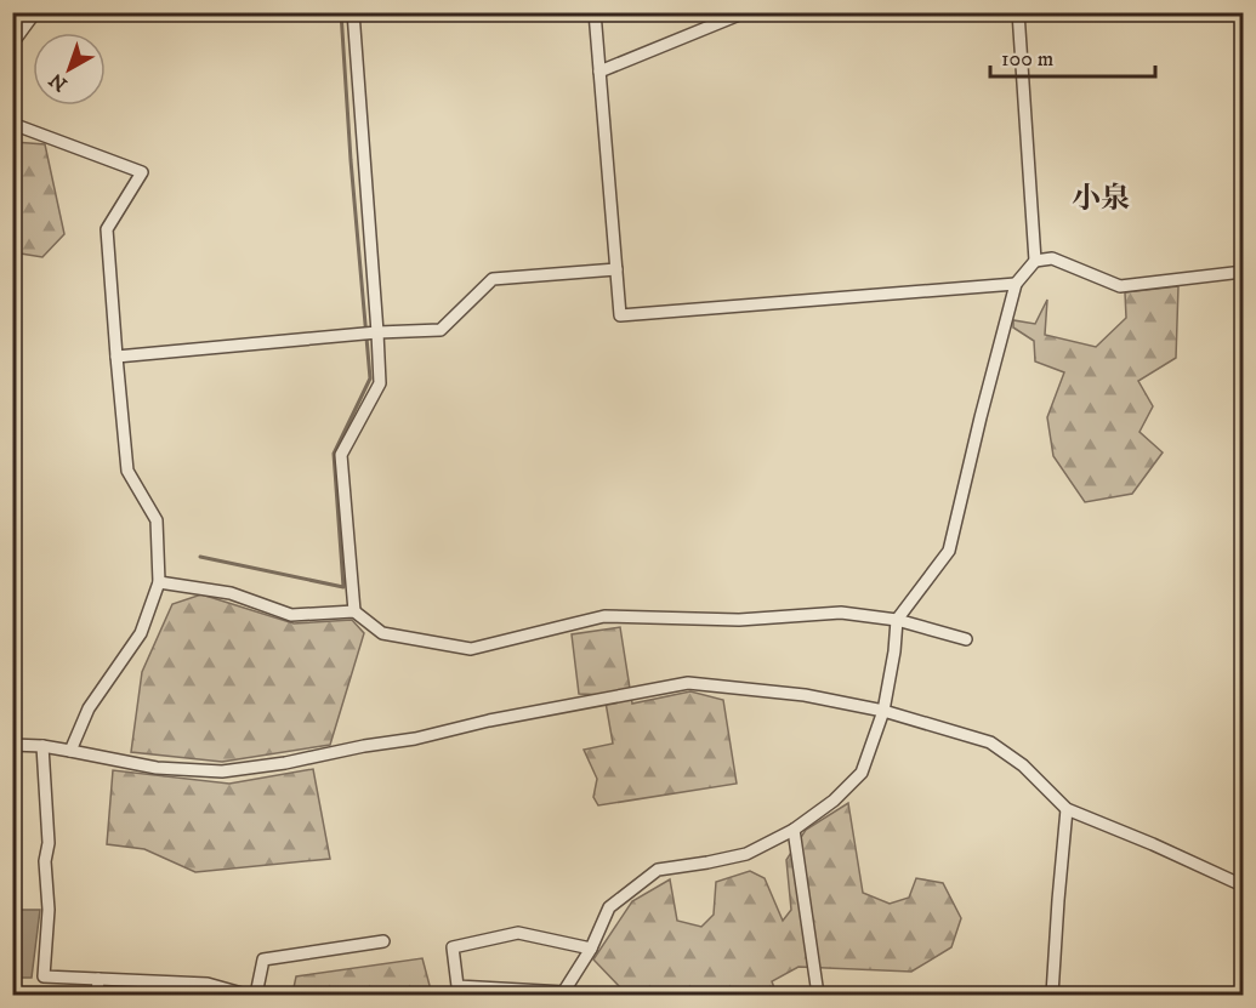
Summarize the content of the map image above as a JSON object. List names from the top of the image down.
{
  "districts": ["小泉"],
  "scale_bar": "100 m",
  "north": "bottom left"
}
